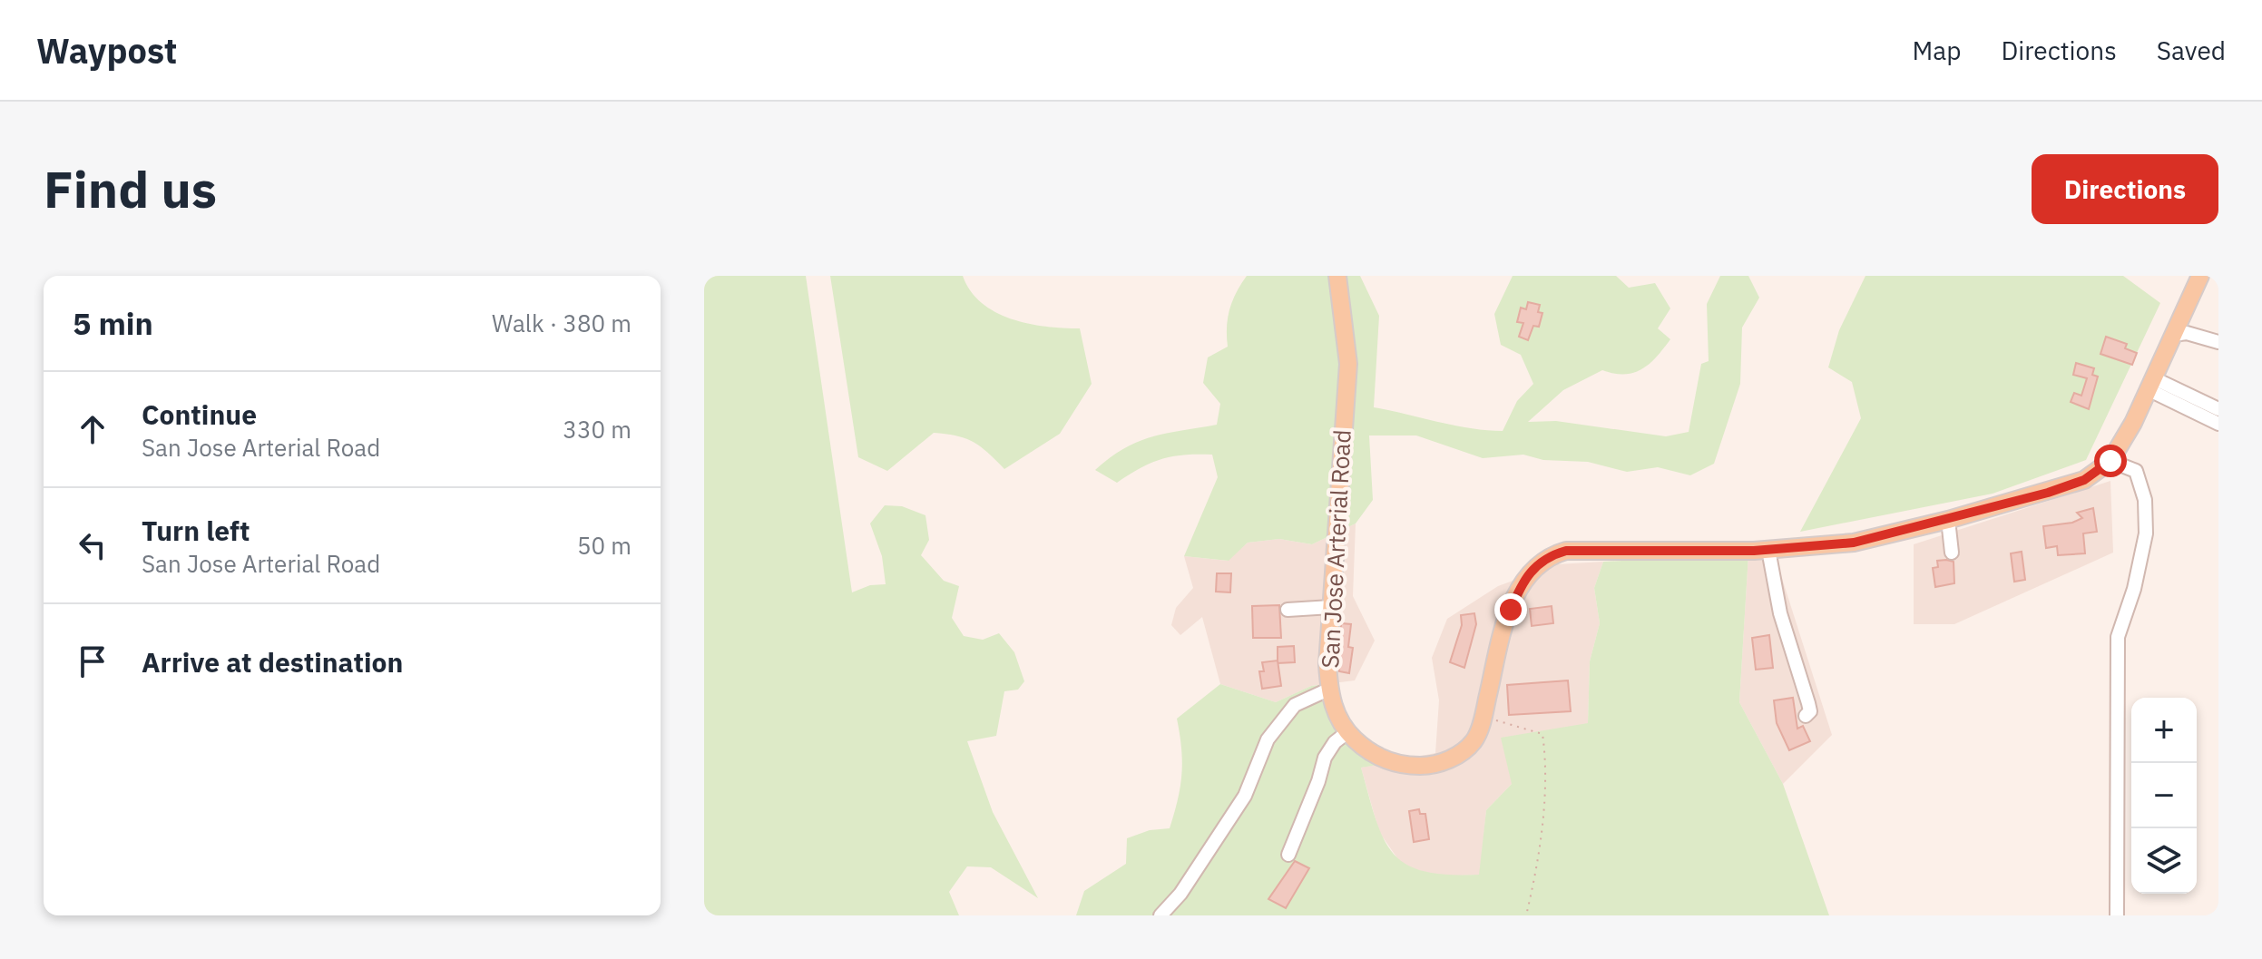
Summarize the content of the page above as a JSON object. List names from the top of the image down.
{
  "streets": {
    "main road": ["San Jose Arterial Road"]
  },
  "page": {
    "header": "Waypost",
    "nav": ["Map", "Directions", "Saved"],
    "buttons": "Directions",
    "title": "Find us",
    "heading": ["5 min", "Walk · 380 m"],
    "list": [
      ["Continue", "San Jose Arterial Road", "330 m"],
      ["Turn left", "San Jose Arterial Road", "50 m"],
      "Arrive at destination"
    ],
    "map_buttons": ["+", "−"]
  }
}
